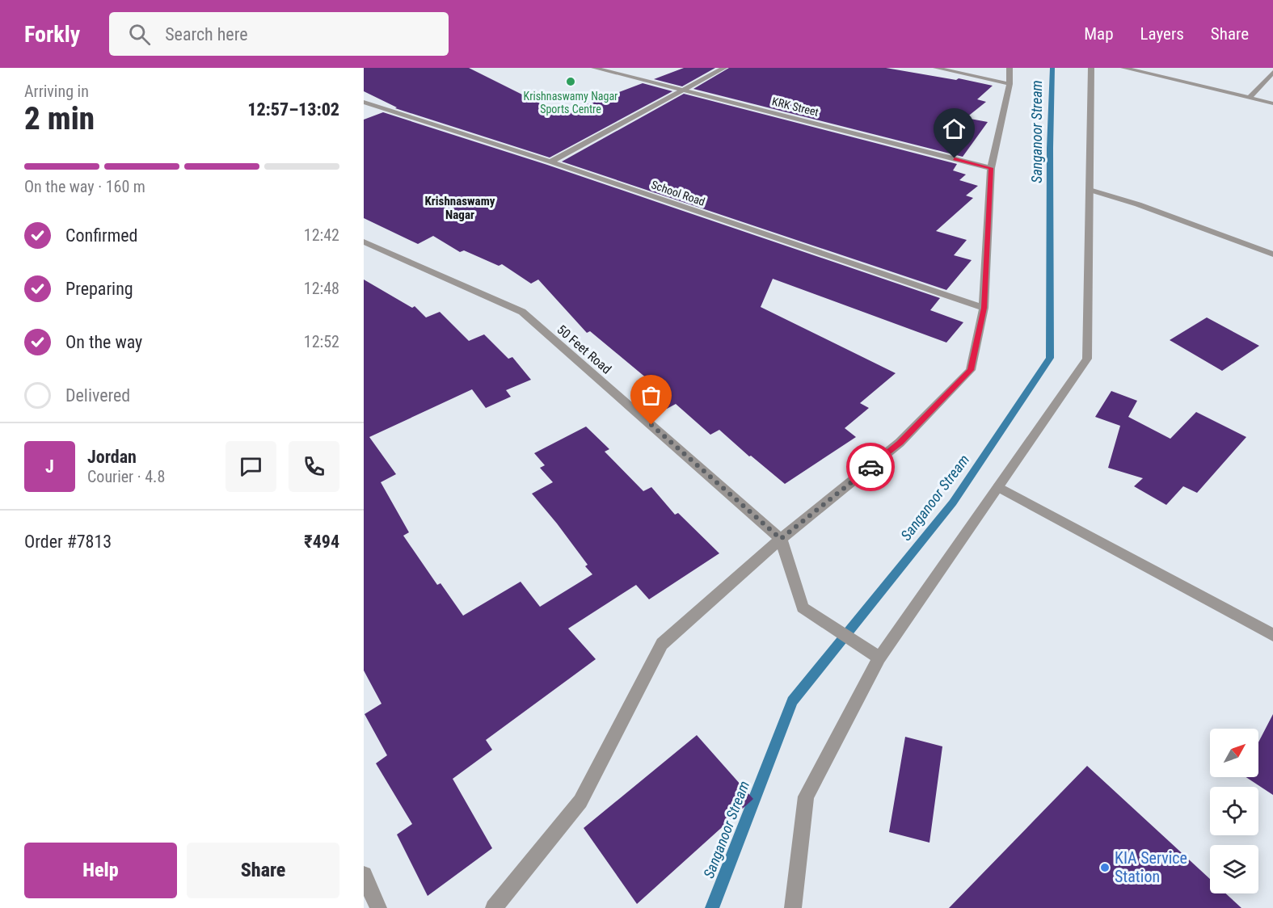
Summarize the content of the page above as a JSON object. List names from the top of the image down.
{
  "streets": {
    "street": ["KRK Street", "School Road", "50 Feet Road"]
  },
  "districts": ["Krishnaswamy Nagar"],
  "water": ["Sanganoor Stream"],
  "places": ["Krishnaswamy Nagar Sports Centre", "KIA Service Station"],
  "north": "top right",
  "page": {
    "header": "Forkly",
    "search": "Search here",
    "nav": ["Map", "Layers", "Share"],
    "heading": ["2 min", "Arriving in", "12:57–13:02"],
    "panel": [
      "Jordan",
      "Courier · 4.8",
      "Order #7813",
      "₹494"
    ],
    "bar": "On the way · 160 m",
    "list": [
      ["Confirmed", "12:42"],
      ["Preparing", "12:48"],
      ["On the way", "12:52"],
      "Delivered"
    ],
    "round": "J",
    "buttons": ["Help", "Share"]
  }
}
